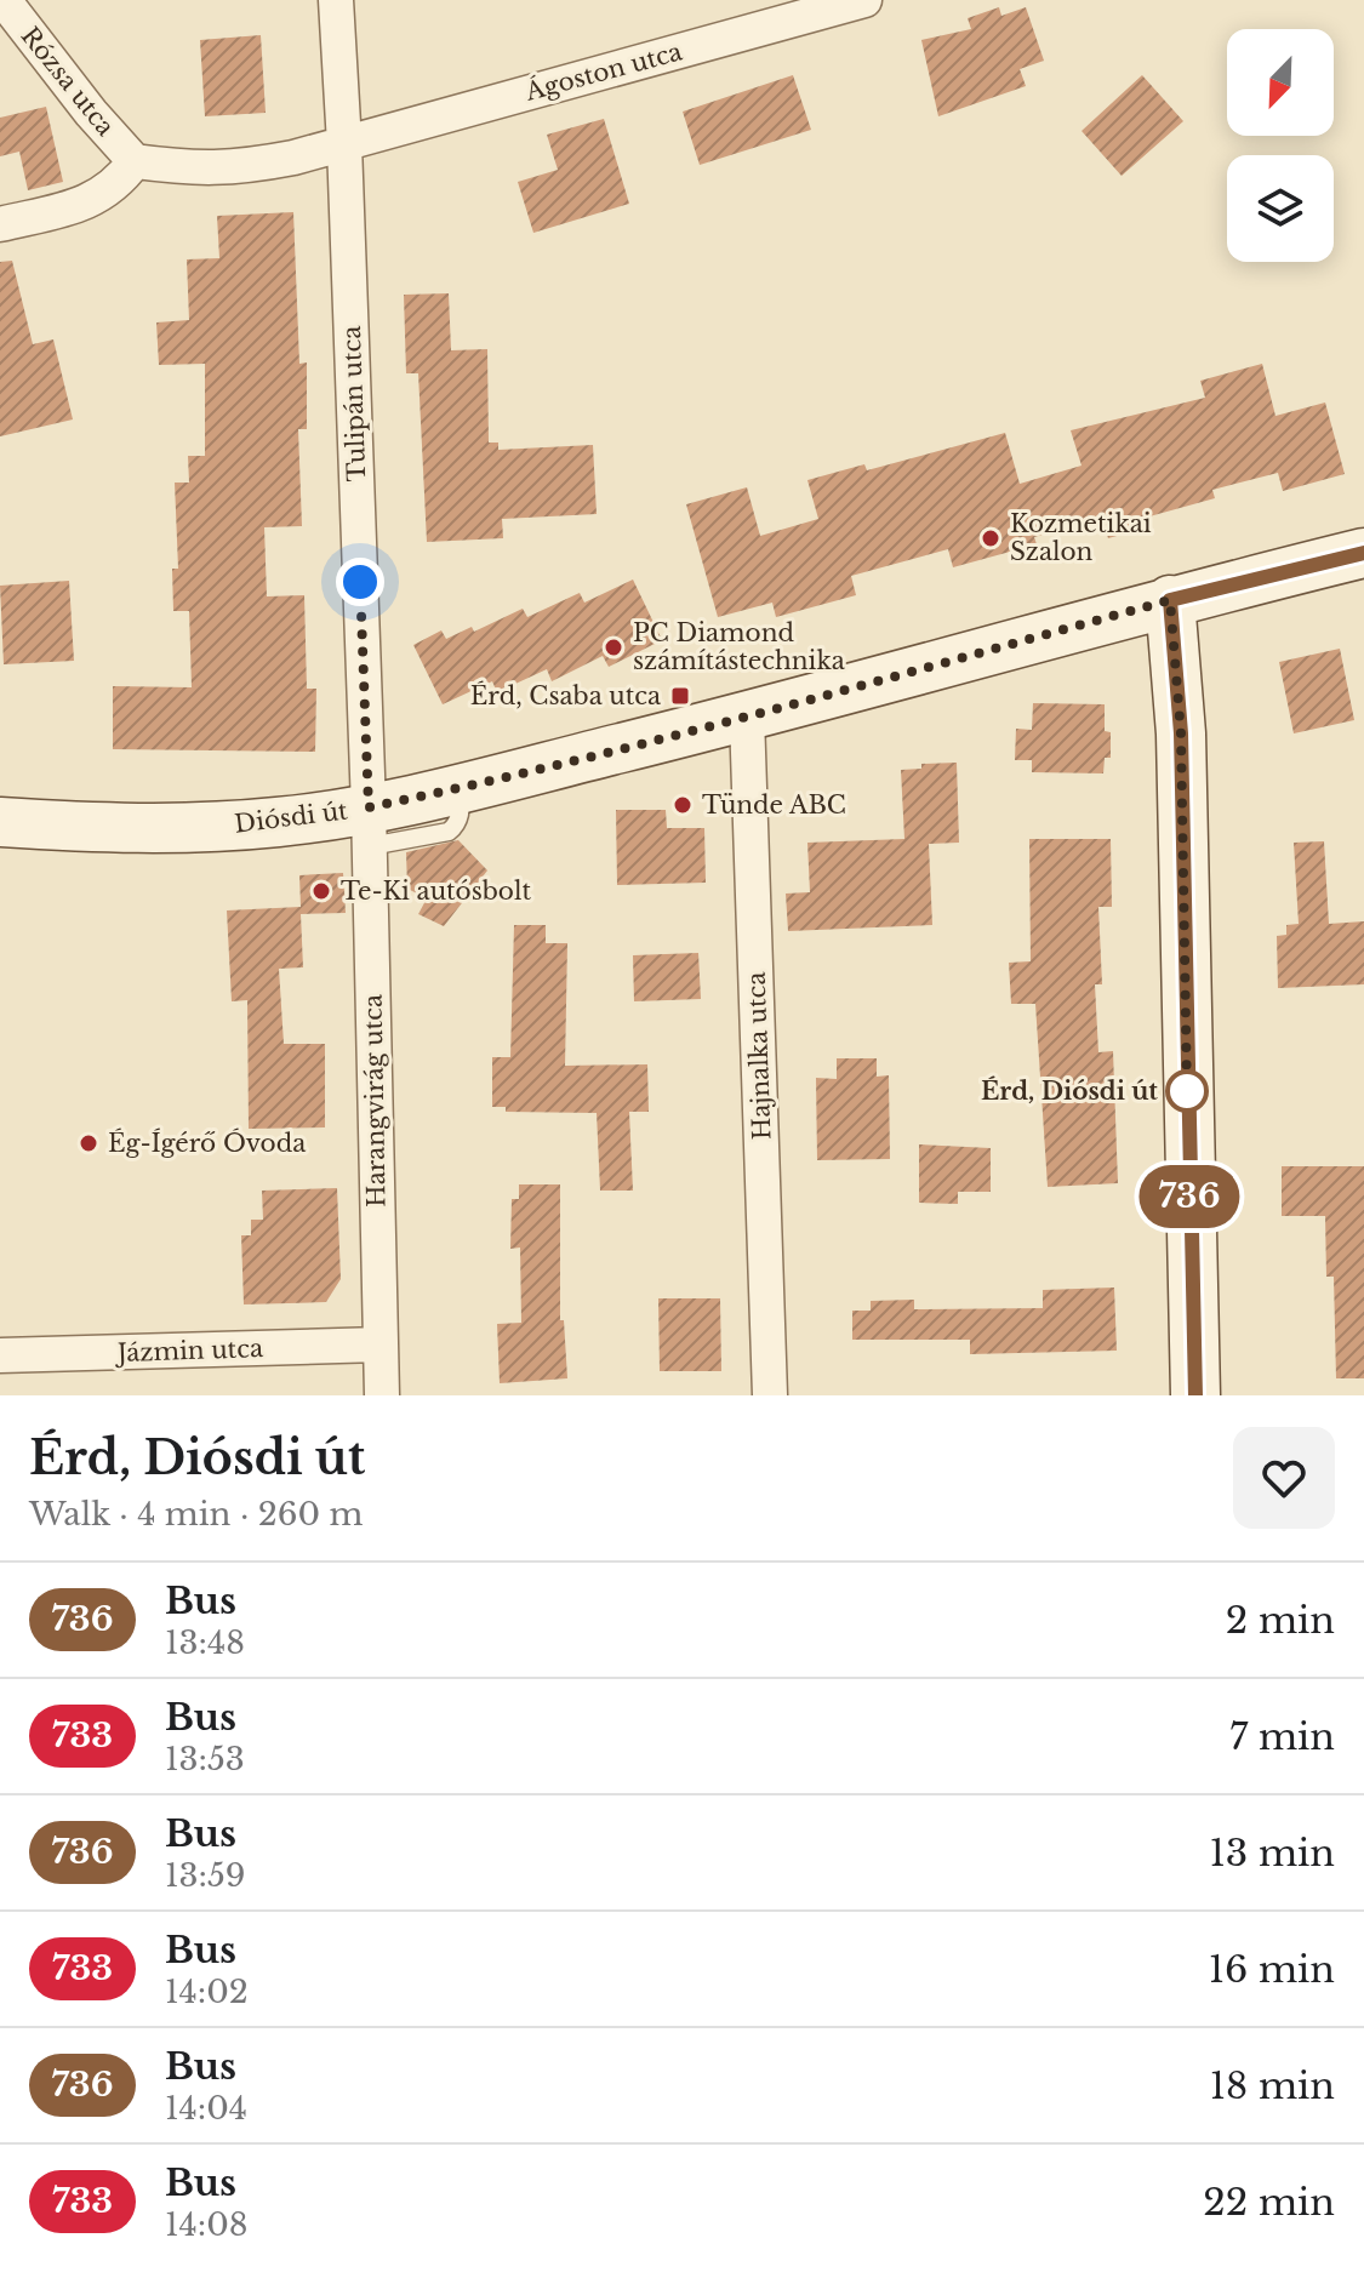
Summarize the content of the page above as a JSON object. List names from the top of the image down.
{
  "streets": {
    "main road": ["Diósdi út"],
    "street": [
      "Ágoston utca",
      "Rózsa utca",
      "Tulipán utca",
      "Hajnalka utca",
      "Harangvirág utca",
      "Jázmin utca"
    ]
  },
  "crossings": [
    ["Ágoston utca", "Rózsa utca"],
    ["Ágoston utca", "Tulipán utca"],
    ["Tulipán utca", "Diósdi út"],
    ["Tulipán utca", "Harangvirág utca"],
    ["Diósdi út", "Hajnalka utca"],
    ["Diósdi út", "Harangvirág utca"],
    ["Harangvirág utca", "Jázmin utca"]
  ],
  "places": {
    "other": [
      "Kozmetikai Szalon",
      "PC Diamond számítástechnika",
      "Tünde ABC",
      "Te-Ki autósbolt",
      "Érd, Diósdi út",
      "Ég-Ígérő Óvoda"
    ],
    "transit": ["Érd, Csaba utca"]
  },
  "lines": ["bus line 736"],
  "north": "bottom left",
  "page": {
    "on_map": "736",
    "heading": ["Érd, Diósdi út", "Walk · 4 min · 260 m"],
    "list": [
      {
        "mark": "736",
        "name": "Bus",
        "note": "13:48",
        "value": "2 min"
      },
      {
        "mark": "733",
        "name": "Bus",
        "note": "13:53",
        "value": "7 min"
      },
      {
        "mark": "736",
        "name": "Bus",
        "note": "13:59",
        "value": "13 min"
      },
      {
        "mark": "733",
        "name": "Bus",
        "note": "14:02",
        "value": "16 min"
      },
      {
        "mark": "736",
        "name": "Bus",
        "note": "14:04",
        "value": "18 min"
      },
      {
        "mark": "733",
        "name": "Bus",
        "note": "14:08",
        "value": "22 min"
      }
    ]
  }
}
